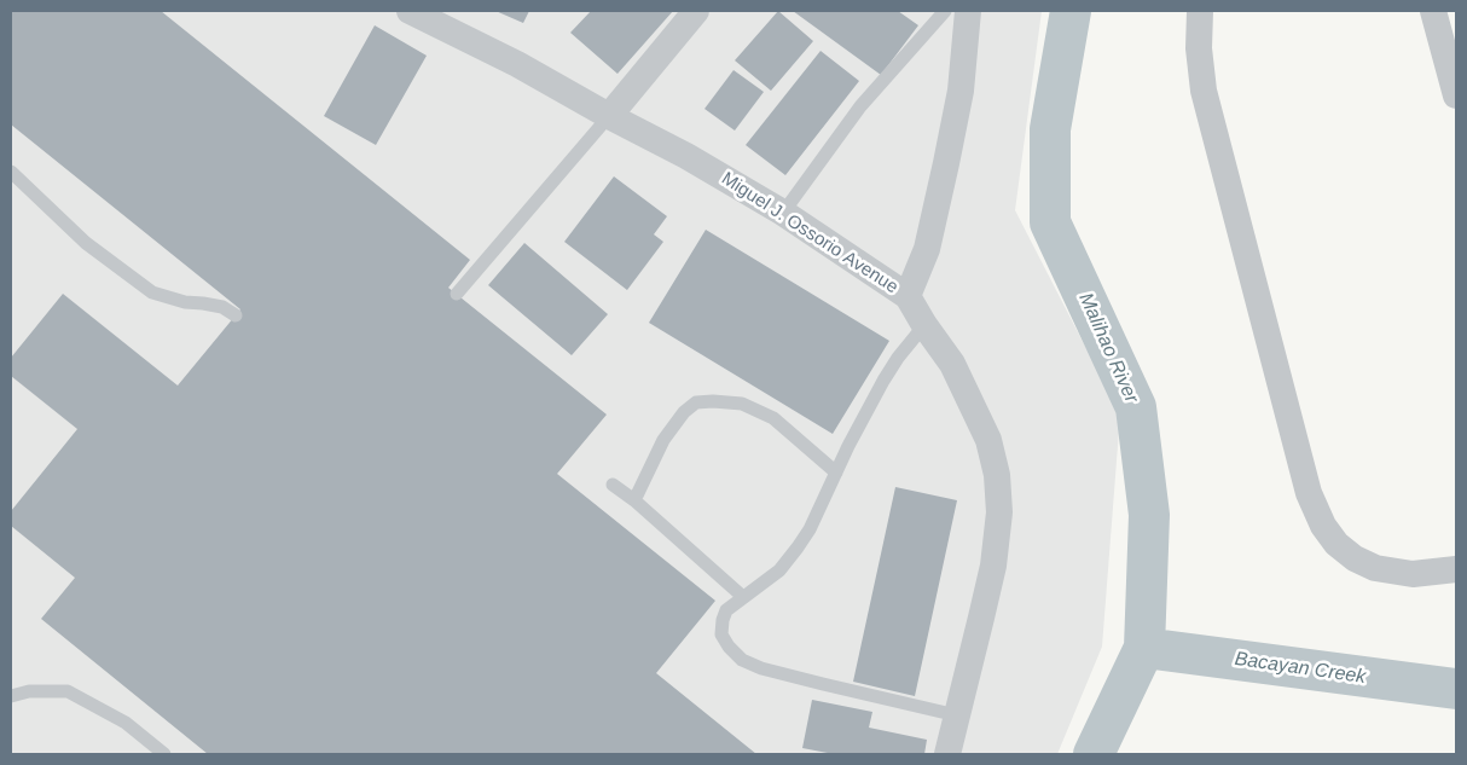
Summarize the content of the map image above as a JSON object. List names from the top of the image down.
{
  "streets": {
    "street": ["Miguel J. Ossorio Avenue"]
  },
  "water": ["Malihao River", "Bacayan Creek"]
}
